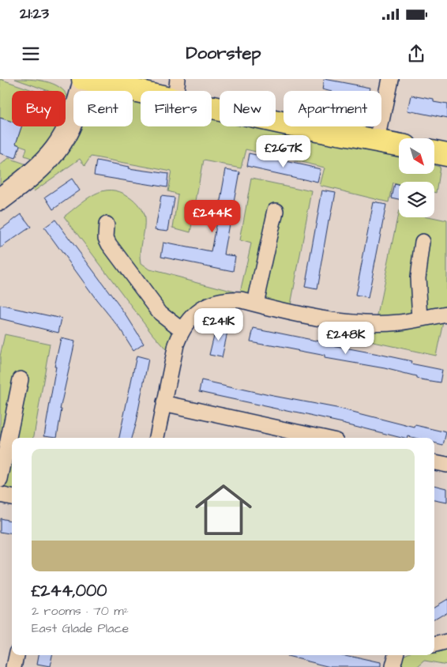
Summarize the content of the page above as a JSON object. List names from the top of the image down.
{
  "north": "bottom right",
  "page": {
    "status": "21:23",
    "header": "Doorstep",
    "chip": [
      "Buy",
      "Rent",
      "Filters",
      "New",
      "Apartment"
    ],
    "price": [
      "£267K",
      "£244K",
      "£241K",
      "£248K"
    ],
    "list": [
      {
        "name": "£244,000",
        "note": "2 rooms · 70 m² · East Glade Place"
      }
    ]
  }
}
